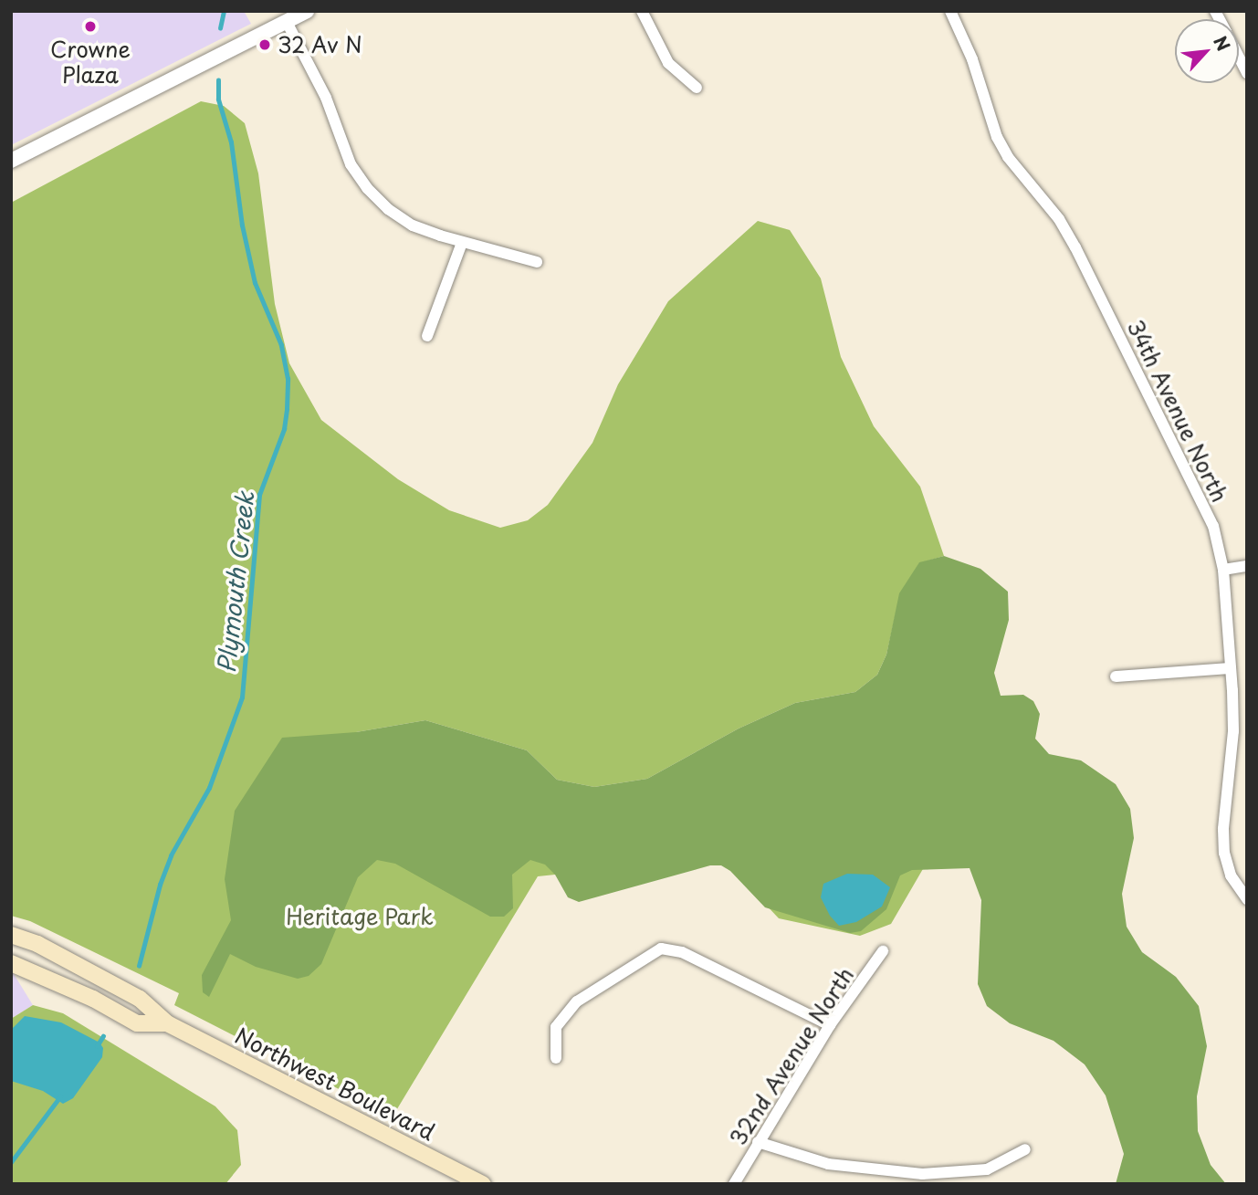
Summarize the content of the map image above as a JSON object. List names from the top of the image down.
{
  "streets": {
    "main road": ["Northwest Boulevard"],
    "street": ["34th Avenue North", "32nd Avenue North"]
  },
  "water": ["Plymouth Creek"],
  "parks": ["Heritage Park"],
  "places": ["Crowne Plaza", "32 Av N"],
  "north": "top right"
}
